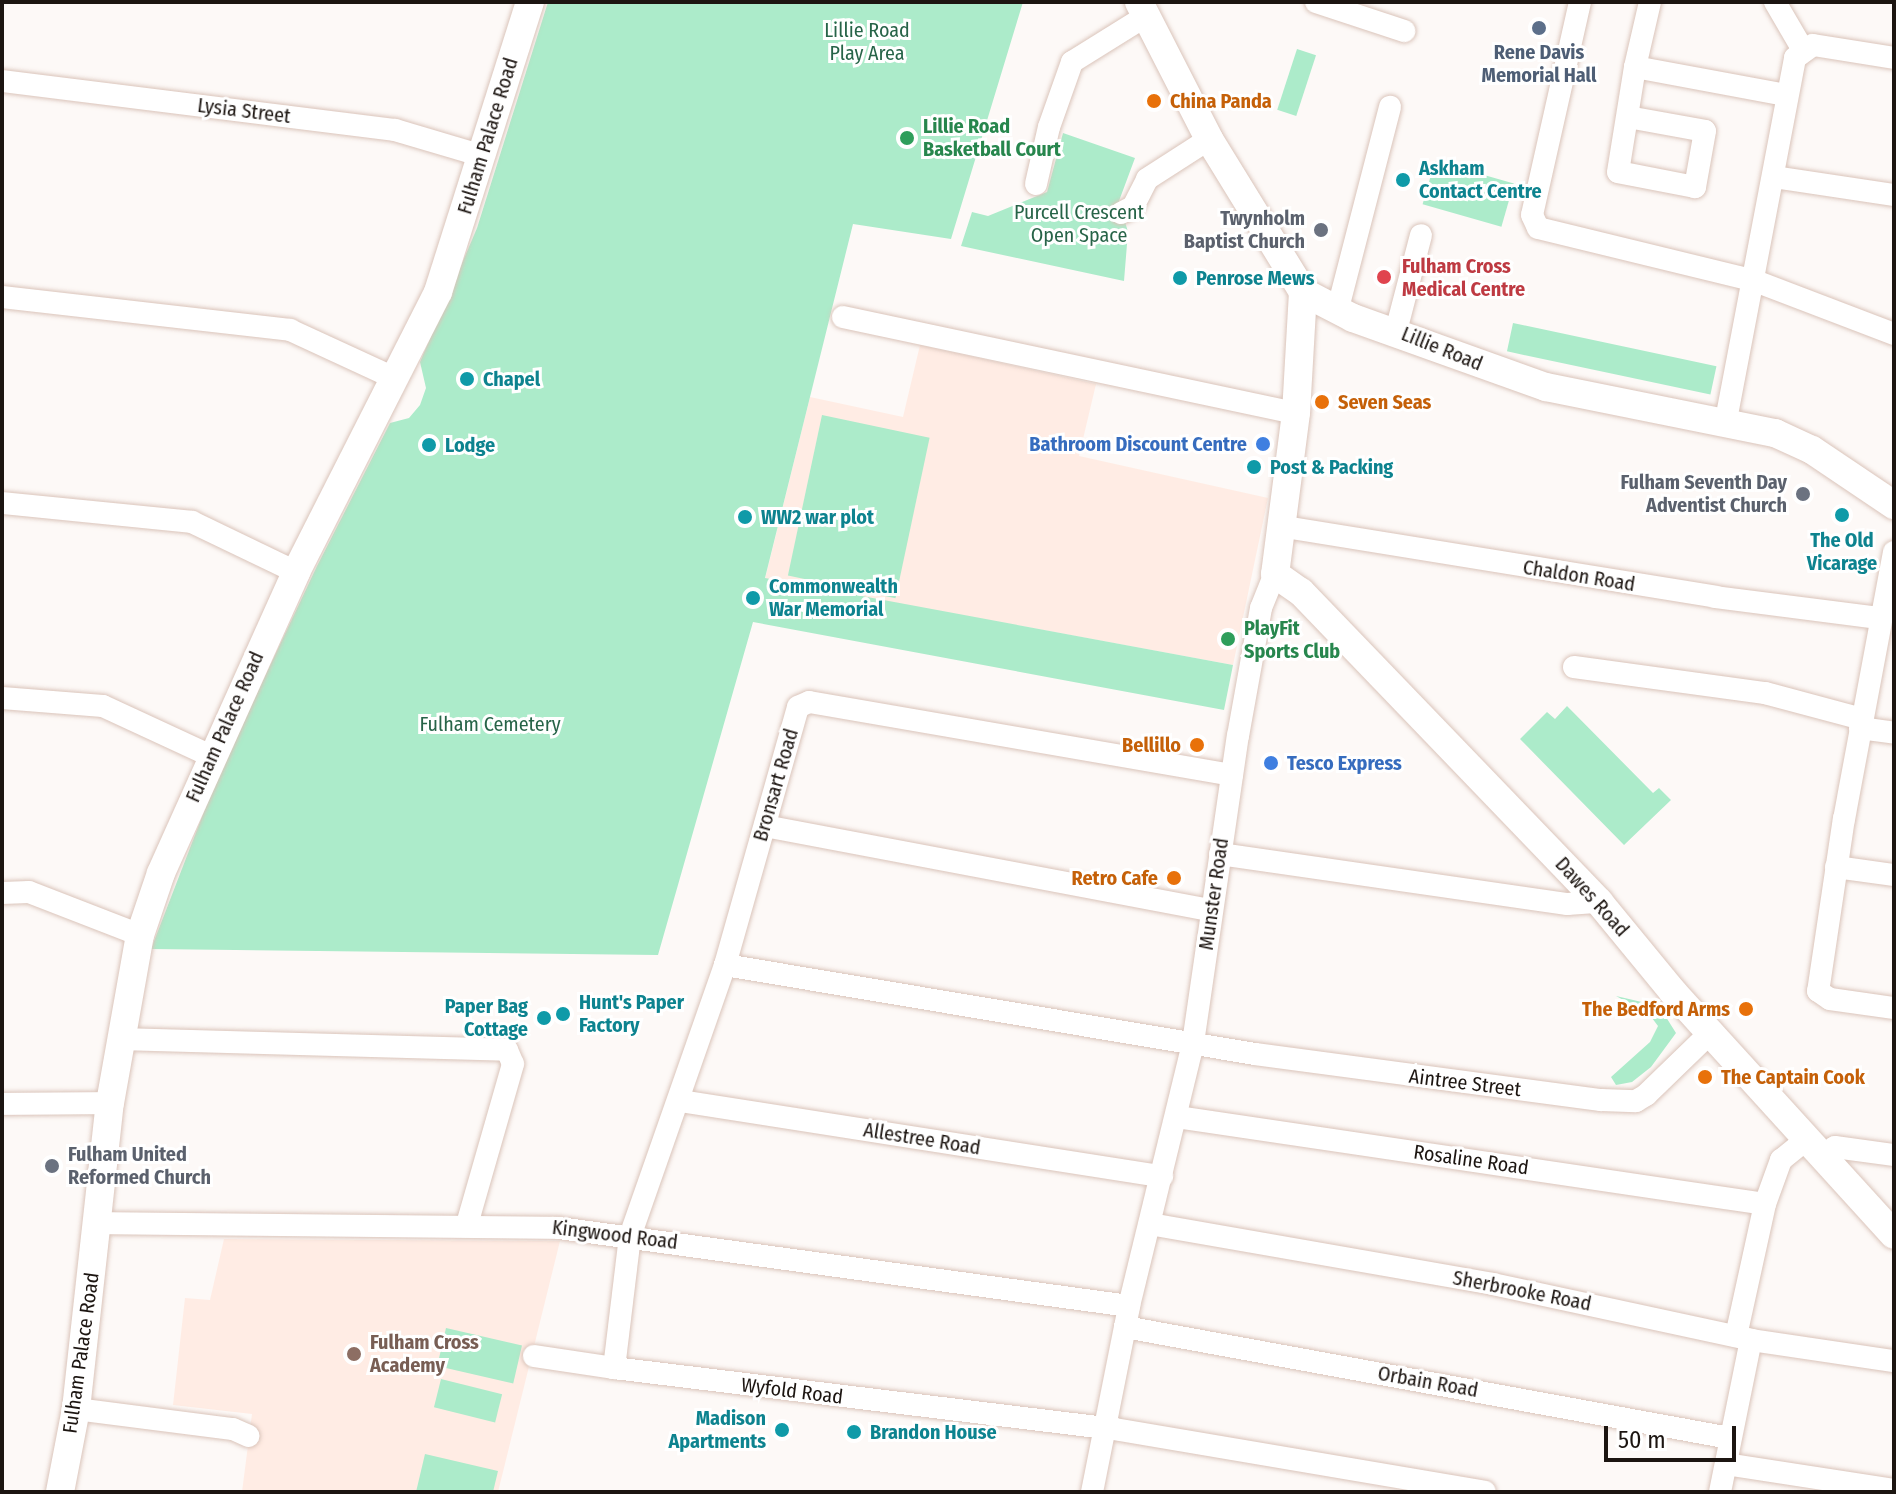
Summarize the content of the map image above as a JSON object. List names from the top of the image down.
{
  "streets": {
    "main road": [
      "Fulham Palace Road",
      "Lillie Road",
      "Munster Road",
      "Dawes Road"
    ],
    "street": [
      "Lysia Street",
      "Chaldon Road",
      "Bronsart Road",
      "Aintree Street",
      "Allestree Road",
      "Rosaline Road",
      "Kingwood Road",
      "Sherbrooke Road",
      "Orbain Road",
      "Wyfold Road"
    ]
  },
  "crossings": [
    ["Lysia Street", "Fulham Palace Road"],
    ["Fulham Palace Road", "Kingwood Road"],
    ["Lillie Road", "Munster Road"],
    ["Chaldon Road", "Munster Road"],
    ["Bronsart Road", "Munster Road"],
    ["Bronsart Road", "Aintree Street"],
    ["Bronsart Road", "Allestree Road"],
    ["Bronsart Road", "Kingwood Road"],
    ["Munster Road", "Dawes Road"],
    ["Munster Road", "Aintree Street"],
    ["Munster Road", "Allestree Road"],
    ["Munster Road", "Rosaline Road"],
    ["Munster Road", "Kingwood Road"],
    ["Munster Road", "Sherbrooke Road"],
    ["Munster Road", "Orbain Road"],
    ["Munster Road", "Wyfold Road"],
    ["Dawes Road", "Aintree Street"],
    ["Kingwood Road", "Orbain Road"]
  ],
  "parks": ["Lillie Road Play Area", "Purcell Crescent Open Space", "Fulham Cemetery"],
  "places": [
    "Rene Davis Memorial Hall",
    "China Panda",
    "Lillie Road Basketball Court",
    "Askham Contact Centre",
    "Twynholm Baptist Church",
    "Fulham Cross Medical Centre",
    "Penrose Mews",
    "Chapel",
    "Seven Seas",
    "Bathroom Discount Centre",
    "Lodge",
    "Post & Packing",
    "Fulham Seventh Day Adventist Church",
    "The Old Vicarage",
    "WW2 war plot",
    "Commonwealth War Memorial",
    "PlayFit Sports Club",
    "Bellillo",
    "Tesco Express",
    "Retro Cafe",
    "The Bedford Arms",
    "Hunt's Paper Factory",
    "Paper Bag Cottage",
    "The Captain Cook",
    "Fulham United Reformed Church",
    "Fulham Cross Academy",
    "Madison Apartments",
    "Brandon House"
  ],
  "scale_bar": "50 m"
}
